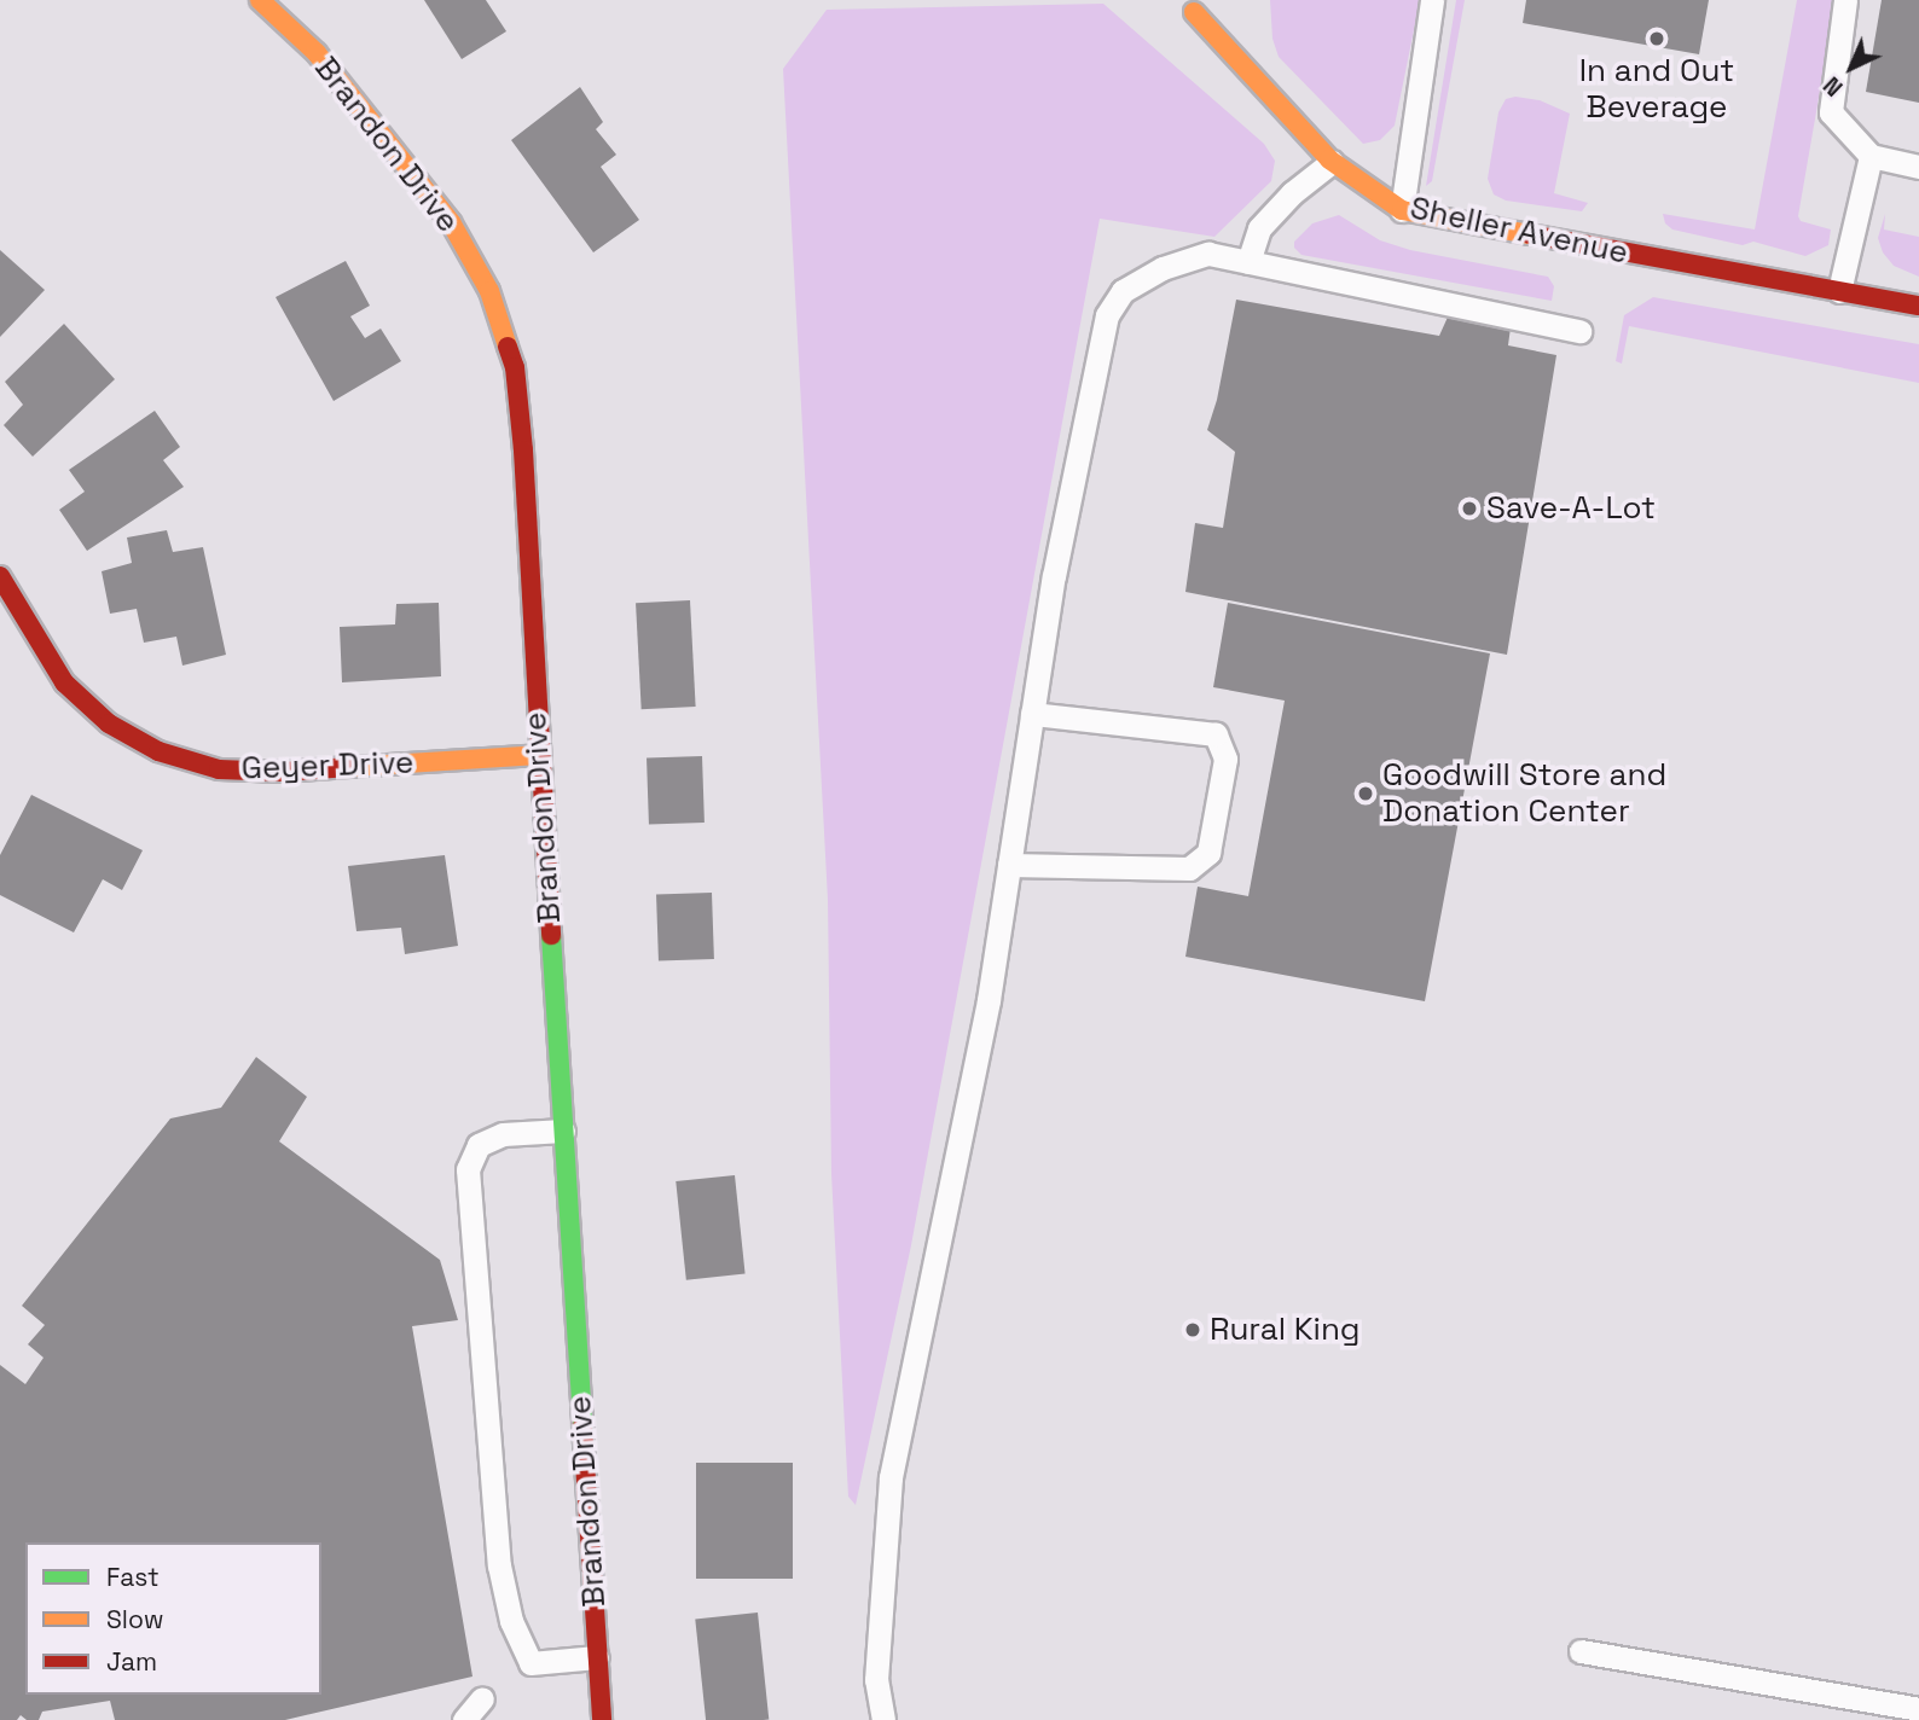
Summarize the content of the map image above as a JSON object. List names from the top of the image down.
{
  "streets": {
    "street": ["Brandon Drive", "Sheller Avenue", "Geyer Drive"]
  },
  "crossings": [
    ["Brandon Drive", "Geyer Drive"]
  ],
  "places": [
    "In and Out Beverage",
    "Save-A-Lot",
    "Goodwill Store and Donation Center",
    "Rural King"
  ],
  "legend": ["Fast", "Slow", "Jam"],
  "north": "bottom left"
}
